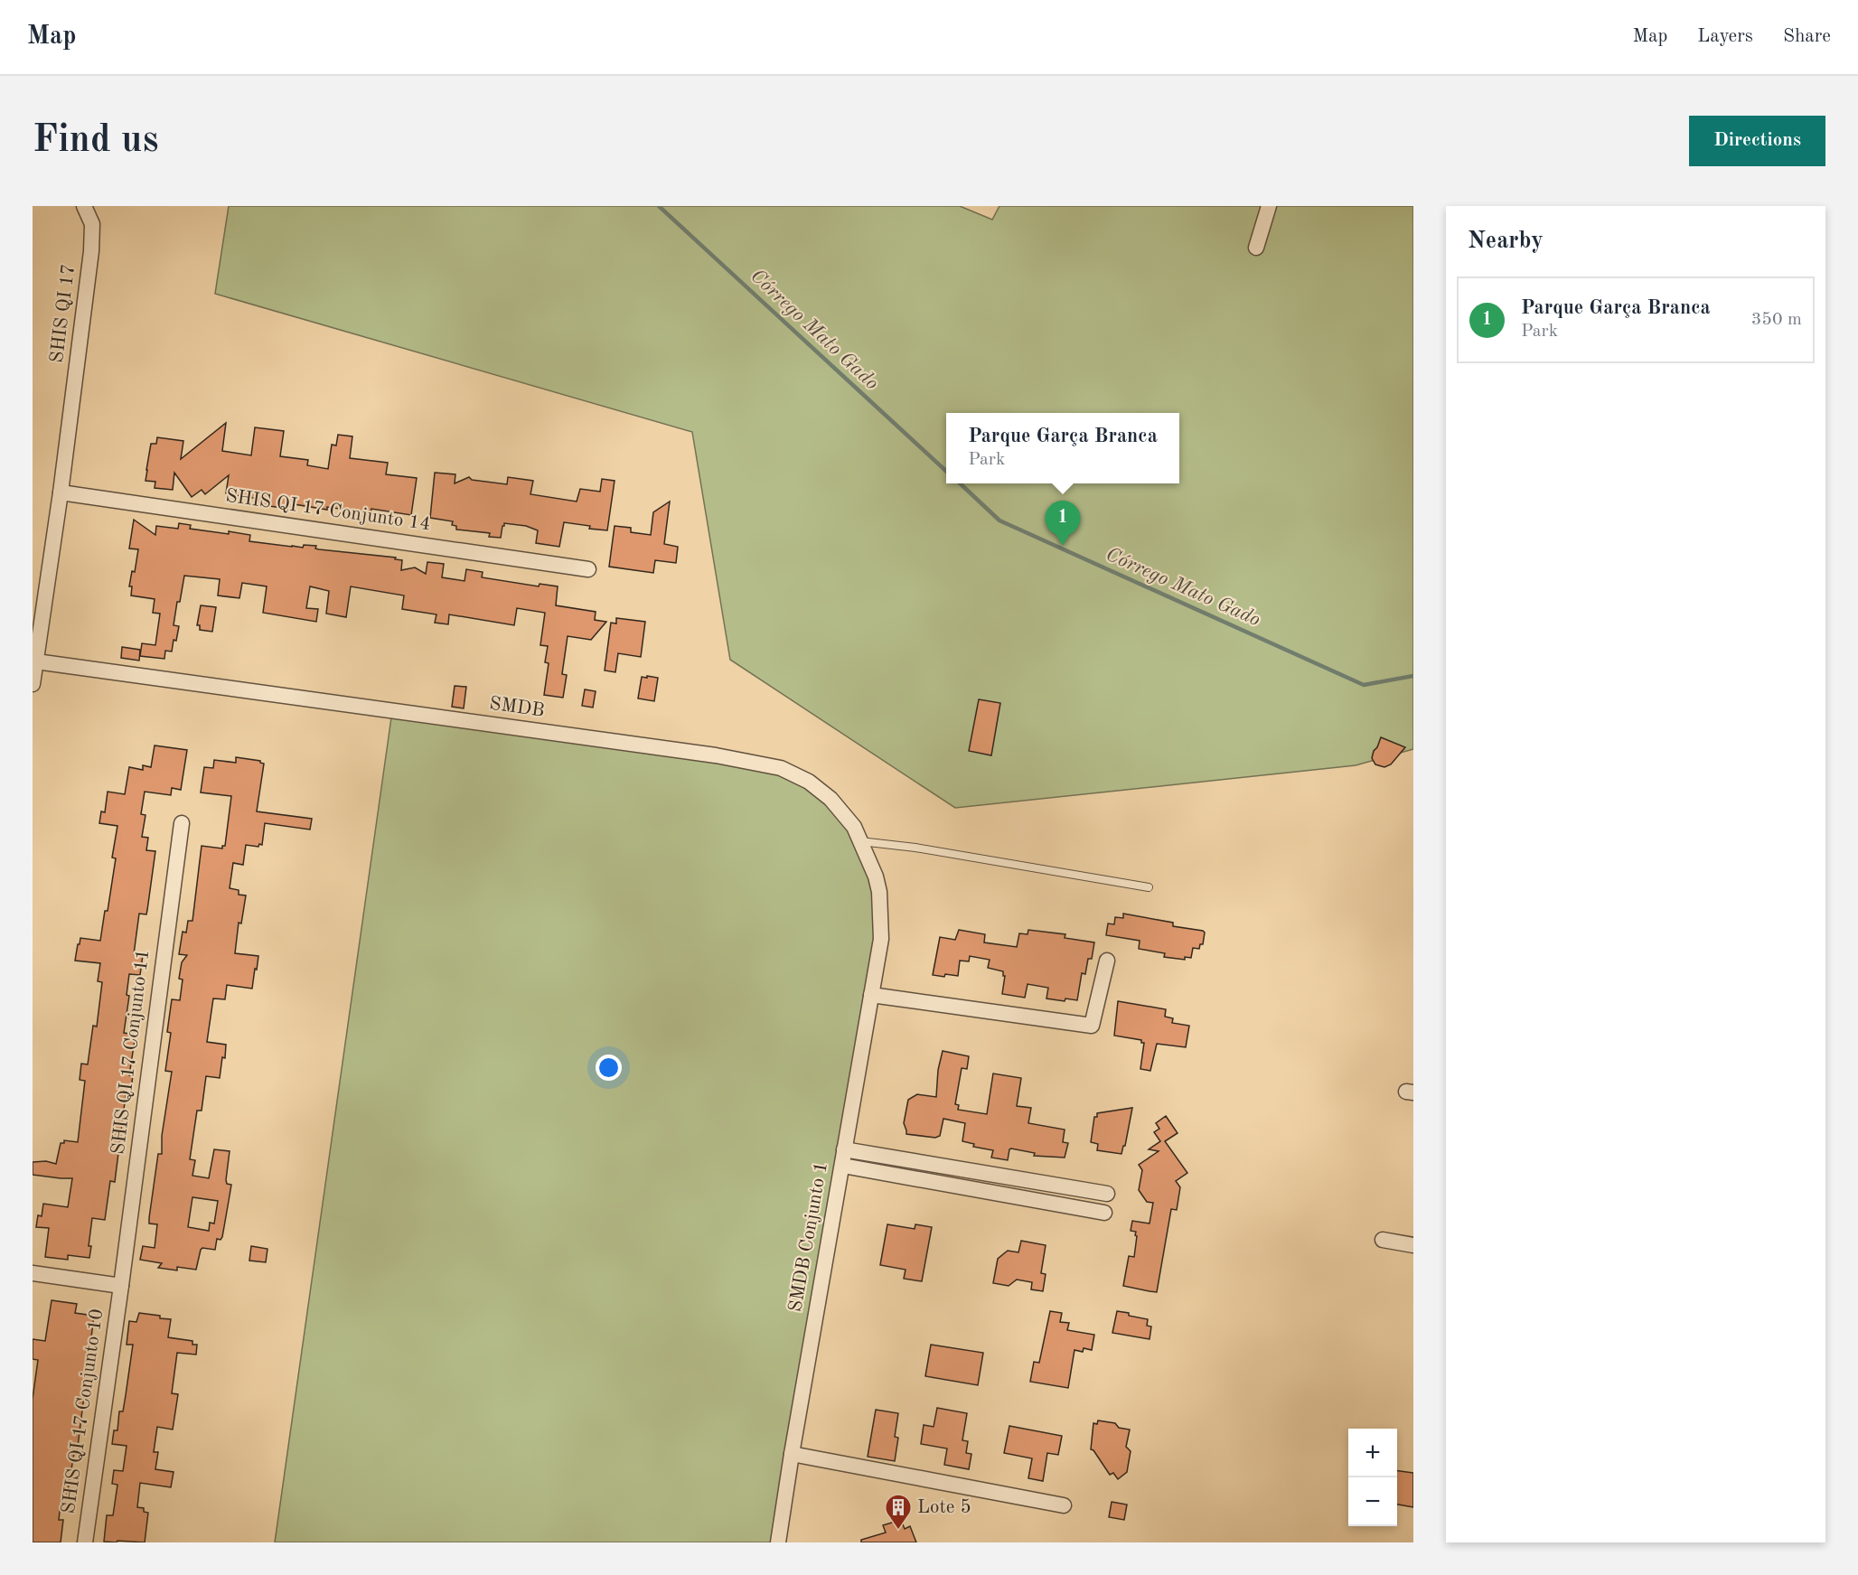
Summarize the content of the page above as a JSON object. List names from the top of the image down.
{
  "streets": {
    "street": [
      "SHIS QI 17",
      "SHIS QI 17 Conjunto 14",
      "SMDB",
      "SHIS QI 17 Conjunto 11",
      "SMDB Conjunto 1",
      "SHIS QI 17 Conjunto 10"
    ]
  },
  "crossings": [
    ["SHIS QI 17", "SHIS QI 17 Conjunto 14"],
    ["SHIS QI 17", "SMDB"],
    ["SMDB", "SMDB Conjunto 1"],
    ["SHIS QI 17 Conjunto 11", "SHIS QI 17 Conjunto 10"]
  ],
  "water": ["Córrego Mato Gado"],
  "places": {
    "building": ["Lote 5"]
  },
  "page": {
    "header": "Map",
    "nav": ["Map", "Layers", "Share"],
    "buttons": "Directions",
    "title": "Find us",
    "heading": "Nearby",
    "list": [
      {
        "mark": "1",
        "name": "Parque Garça Branca",
        "note": "Park",
        "value": "350 m"
      }
    ],
    "popup": ["Parque Garça Branca", "Park"],
    "pins": "1",
    "map_buttons": ["+", "−"]
  }
}
